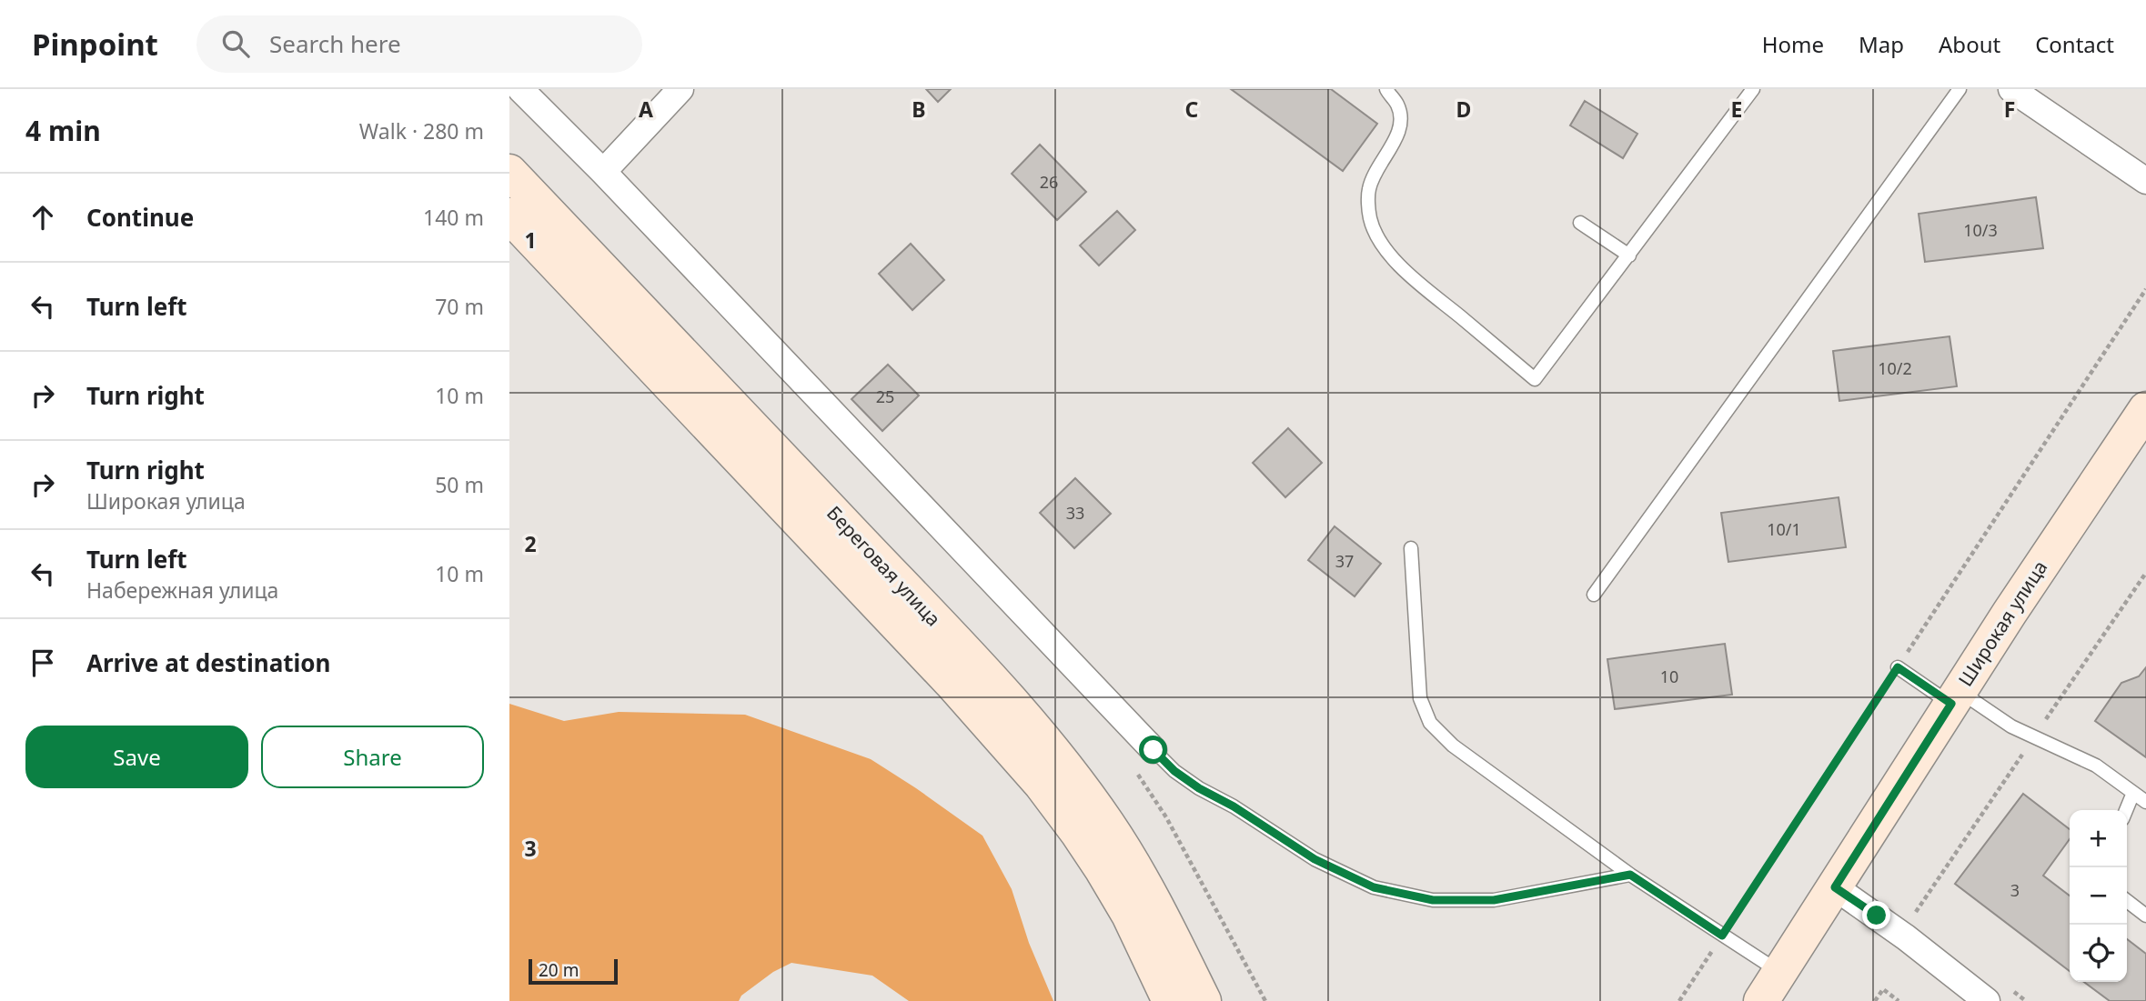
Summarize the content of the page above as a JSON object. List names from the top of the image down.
{
  "streets": {
    "main road": ["Береговая улица", "Широкая улица"]
  },
  "house_numbers": [
    "26",
    "10/3",
    "10/2",
    "25",
    "33",
    "10/1",
    "37",
    "10",
    "3"
  ],
  "scale_bar": "20 m",
  "page": {
    "header": "Pinpoint",
    "search": "Search here",
    "nav": [
      "Home",
      "Map",
      "About",
      "Contact"
    ],
    "heading": ["4 min", "Walk · 280 m"],
    "list": [
      ["Continue", "140 m"],
      ["Turn left", "70 m"],
      ["Turn right", "10 m"],
      ["Turn right", "Широкая улица", "50 m"],
      ["Turn left", "Набережная улица", "10 m"],
      "Arrive at destination"
    ],
    "buttons": ["Save", "Share"],
    "map_buttons": ["+", "−"],
    "scale": "20 m"
  },
  "grid": {
    "columns": [
      "A",
      "B",
      "C",
      "D",
      "E",
      "F"
    ],
    "rows": ["1", "2", "3"]
  }
}
